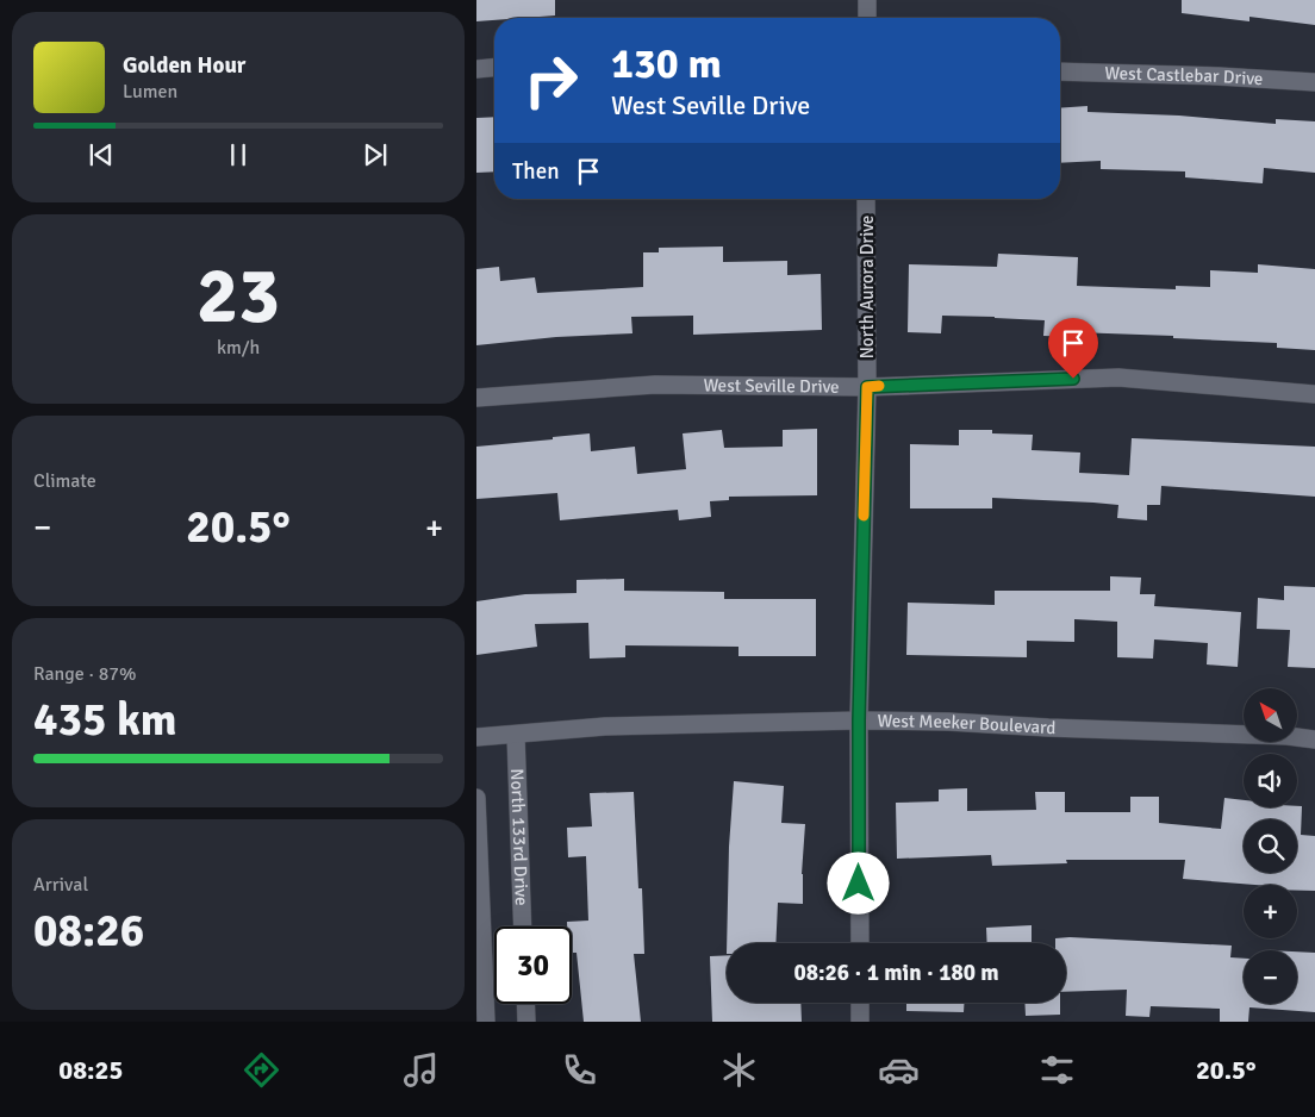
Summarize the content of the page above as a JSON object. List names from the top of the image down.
{
  "streets": {
    "street": [
      "West Castlebar Drive",
      "North Aurora Drive",
      "West Seville Drive",
      "West Meeker Boulevard",
      "North 133rd Drive"
    ]
  },
  "crossings": [
    ["North Aurora Drive", "West Seville Drive"],
    ["North Aurora Drive", "West Meeker Boulevard"],
    ["West Meeker Boulevard", "North 133rd Drive"]
  ],
  "north": "top left",
  "page": {
    "turn": ["130 m", "West Seville Drive"],
    "song": ["Golden Hour", "Lumen"],
    "then": "Then",
    "tile": [
      ["23", "km/h"],
      "Climate",
      ["Range · 87%", "435 km"],
      ["Arrival", "08:26"]
    ],
    "heat": ["−", "20.5°", "+"],
    "map_buttons": ["+", "−"],
    "limit": "30",
    "trip": "08:26 · 1 min · 180 m",
    "tabs": ["08:25", "20.5°"]
  }
}
